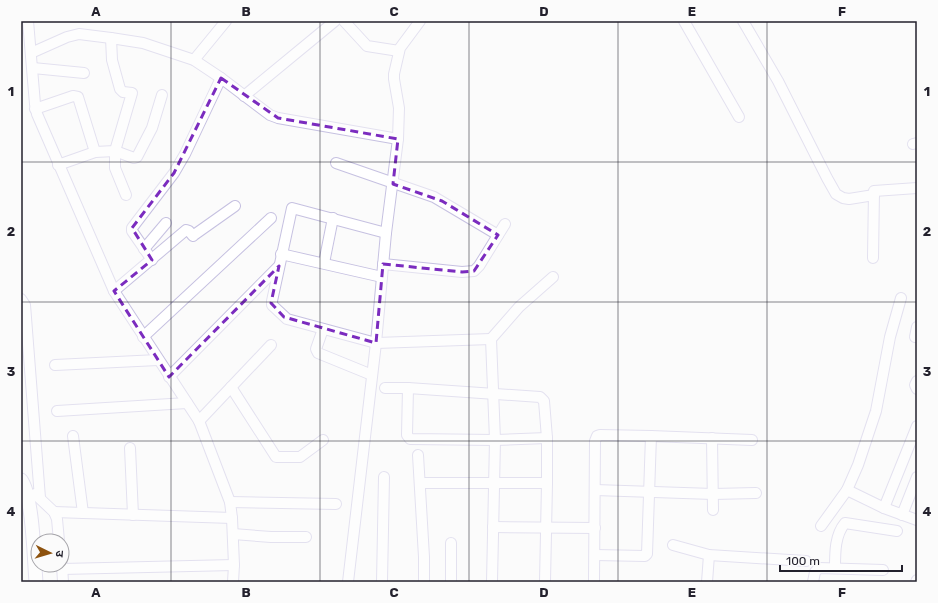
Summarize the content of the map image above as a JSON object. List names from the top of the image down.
{
  "scale_bar": "100 m",
  "north": "right",
  "grid": {
    "columns": [
      "A",
      "B",
      "C",
      "D",
      "E",
      "F"
    ],
    "rows": [
      "1",
      "2",
      "3",
      "4"
    ]
  }
}
